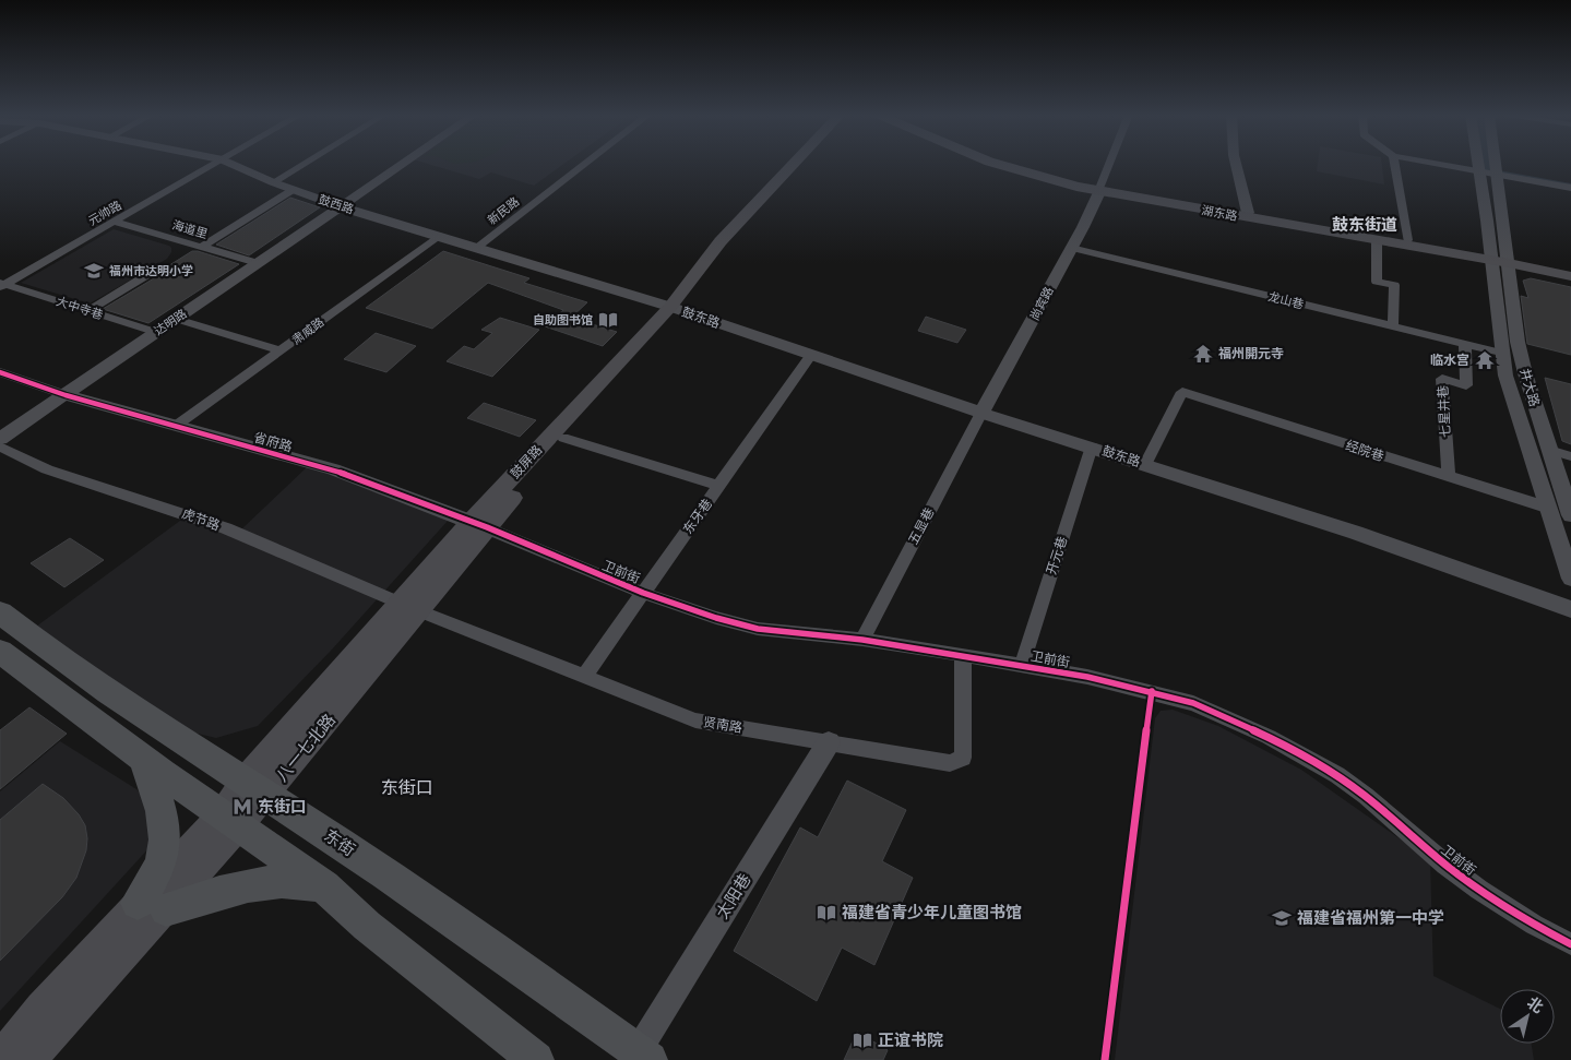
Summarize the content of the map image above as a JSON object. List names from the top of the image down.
{
  "streets": {
    "main road": [
      "湖东路",
      "鼓屏路",
      "八一七北路",
      "东街"
    ],
    "street": [
      "鼓西路",
      "新民路",
      "元帅路",
      "海道里",
      "龙山巷",
      "尚宾路",
      "大中寺巷",
      "鼓东路",
      "达明路",
      "肃威路",
      "井大路",
      "七星井巷",
      "省府路",
      "经院巷",
      "东牙巷",
      "虎节路",
      "五显巷",
      "开元巷",
      "卫前街",
      "贤南路",
      "太阳巷"
    ]
  },
  "crossings": [
    ["鼓西路", "新民路"],
    ["鼓西路", "鼓东路"],
    ["鼓西路", "达明路"],
    ["鼓西路", "肃威路"],
    ["鼓西路", "鼓屏路"],
    ["元帅路", "海道里"],
    ["元帅路", "大中寺巷"],
    ["湖东路", "尚宾路"],
    ["湖东路", "井大路"],
    ["海道里", "达明路"],
    ["龙山巷", "尚宾路"],
    ["龙山巷", "七星井巷"],
    ["尚宾路", "鼓东路"],
    ["尚宾路", "五显巷"],
    ["大中寺巷", "达明路"],
    ["鼓东路", "经院巷"],
    ["鼓东路", "鼓屏路"],
    ["鼓东路", "东牙巷"],
    ["鼓东路", "五显巷"],
    ["鼓东路", "开元巷"],
    ["达明路", "省府路"],
    ["肃威路", "省府路"],
    ["七星井巷", "经院巷"],
    ["省府路", "鼓屏路"],
    ["省府路", "卫前街"],
    ["省府路", "八一七北路"],
    ["鼓屏路", "卫前街"],
    ["鼓屏路", "八一七北路"],
    ["东牙巷", "卫前街"],
    ["东牙巷", "贤南路"],
    ["虎节路", "贤南路"],
    ["虎节路", "八一七北路"],
    ["五显巷", "卫前街"],
    ["开元巷", "卫前街"],
    ["卫前街", "贤南路"],
    ["卫前街", "八一七北路"],
    ["贤南路", "八一七北路"],
    ["贤南路", "太阳巷"],
    ["八一七北路", "东街"],
    ["东街", "太阳巷"]
  ],
  "districts": ["鼓东街道", "东街口"],
  "places": {
    "school or university": ["福州市达明小学", "福建省福州第一中学"],
    "library": ["自助图书馆", "福建省青少年儿童图书馆", "正谊书院"],
    "temple": ["福州開元寺", "临水宫"],
    "metro station": ["东街口"]
  },
  "north": "top right"
}
